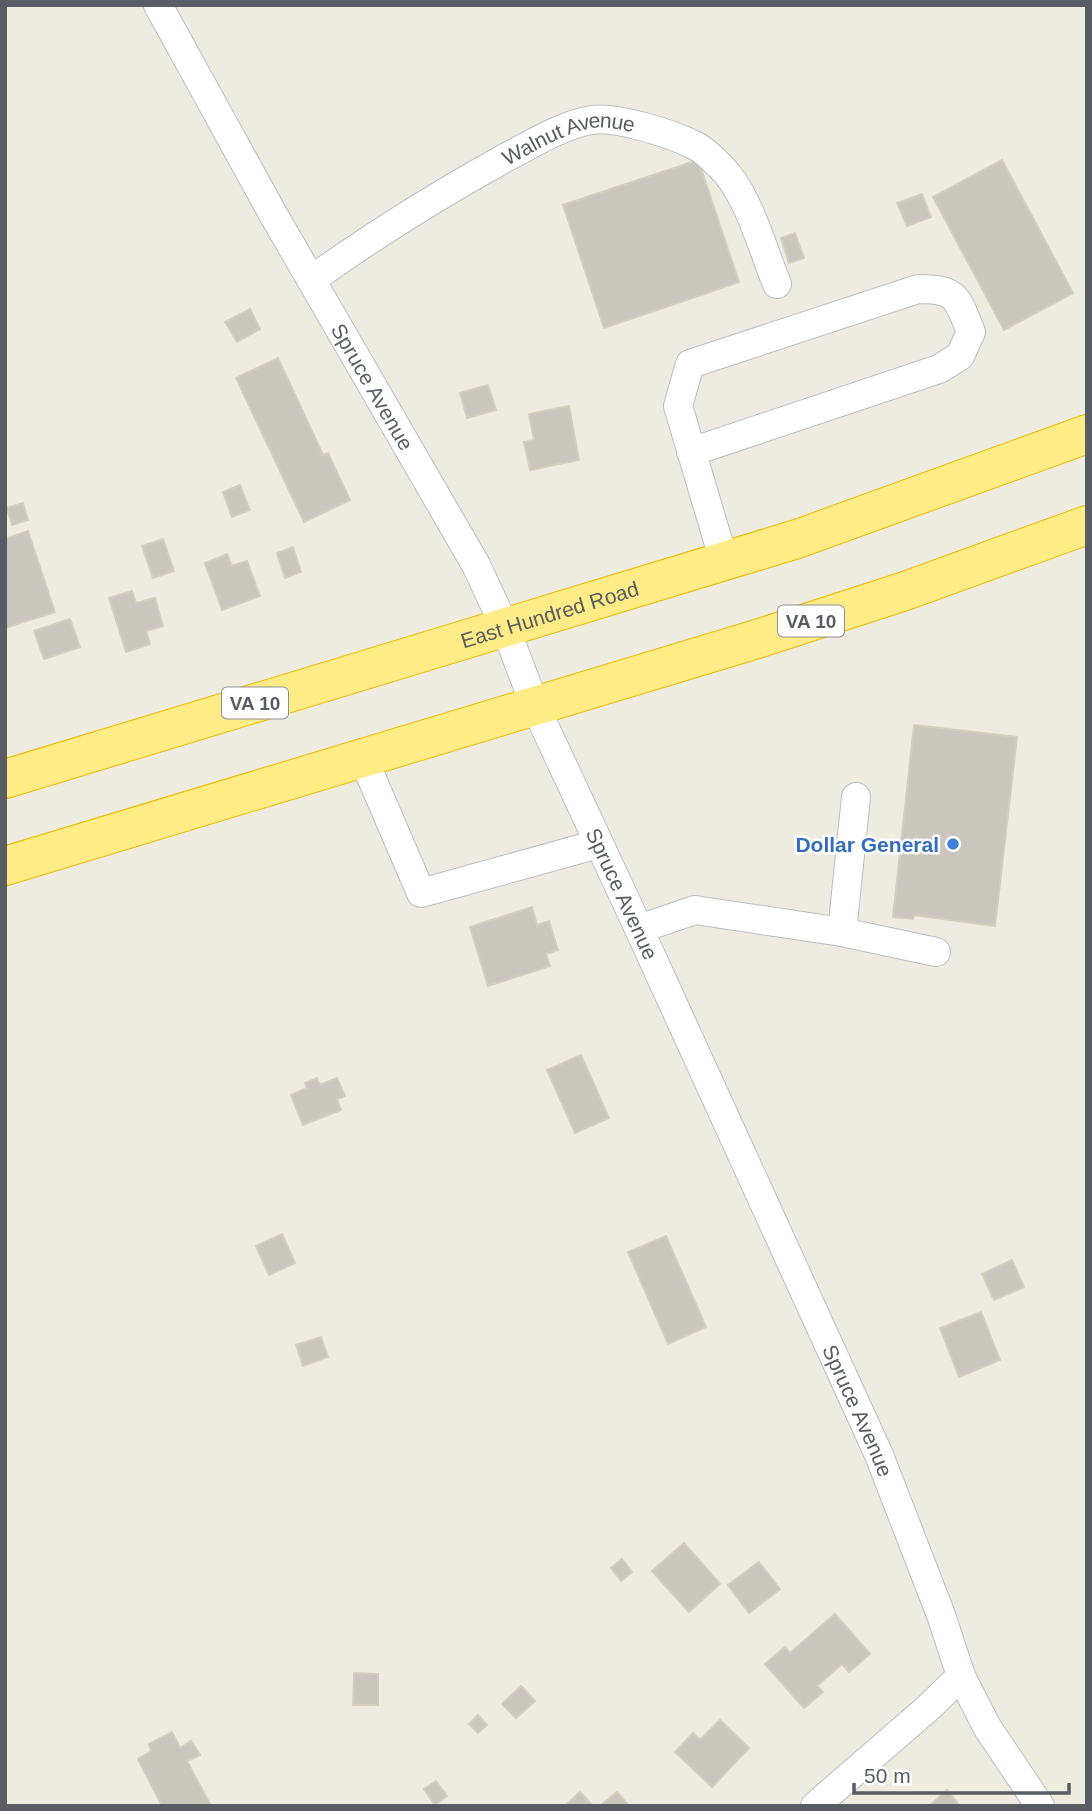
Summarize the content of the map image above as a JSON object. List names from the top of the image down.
{
  "streets": {
    "highway": ["East Hundred Road", "VA 10"],
    "street": ["Walnut Avenue", "Spruce Avenue"]
  },
  "crossings": [
    ["Walnut Avenue", "Spruce Avenue"],
    ["Spruce Avenue", "East Hundred Road"],
    ["Spruce Avenue", "VA 10"]
  ],
  "places": ["Dollar General"],
  "scale_bar": "50 m"
}
